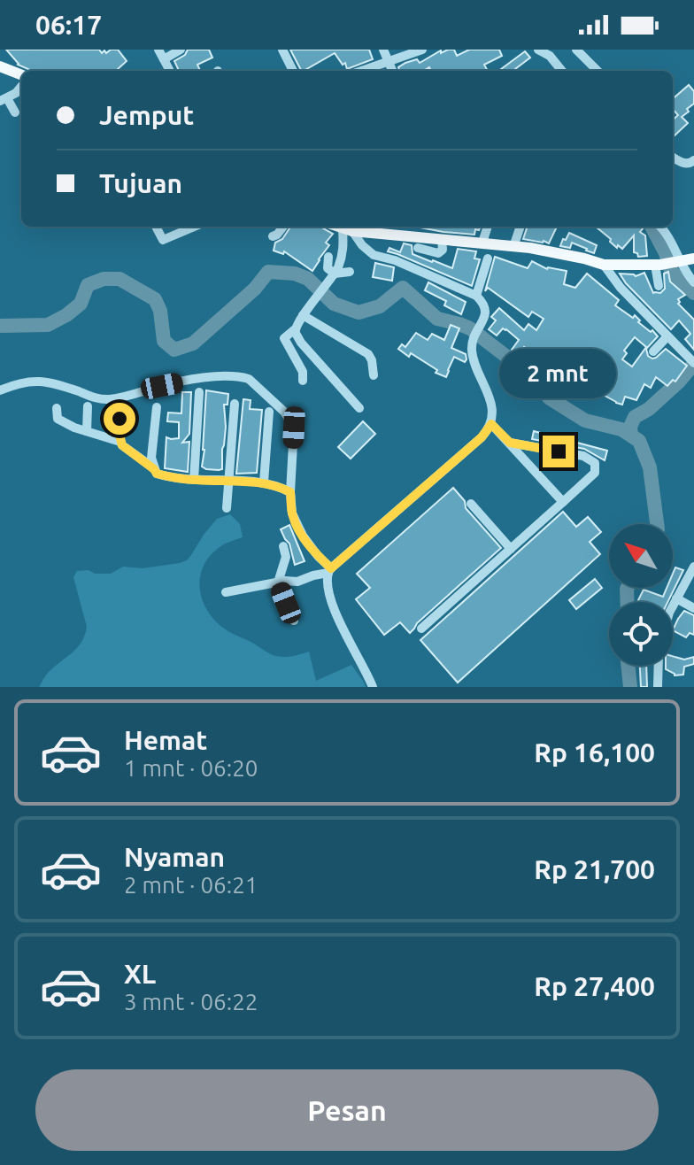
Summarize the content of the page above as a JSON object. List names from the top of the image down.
{
  "north": "top left",
  "page": {
    "status": "06:17",
    "banner": ["Jemput", "Tujuan"],
    "bubble": "2 mnt",
    "list": [
      {
        "name": "Hemat",
        "note": "1 mnt · 06:20",
        "value": "Rp 16,100"
      },
      {
        "name": "Nyaman",
        "note": "2 mnt · 06:21",
        "value": "Rp 21,700"
      },
      {
        "name": "XL",
        "note": "3 mnt · 06:22",
        "value": "Rp 27,400"
      }
    ],
    "buttons": "Pesan"
  }
}
